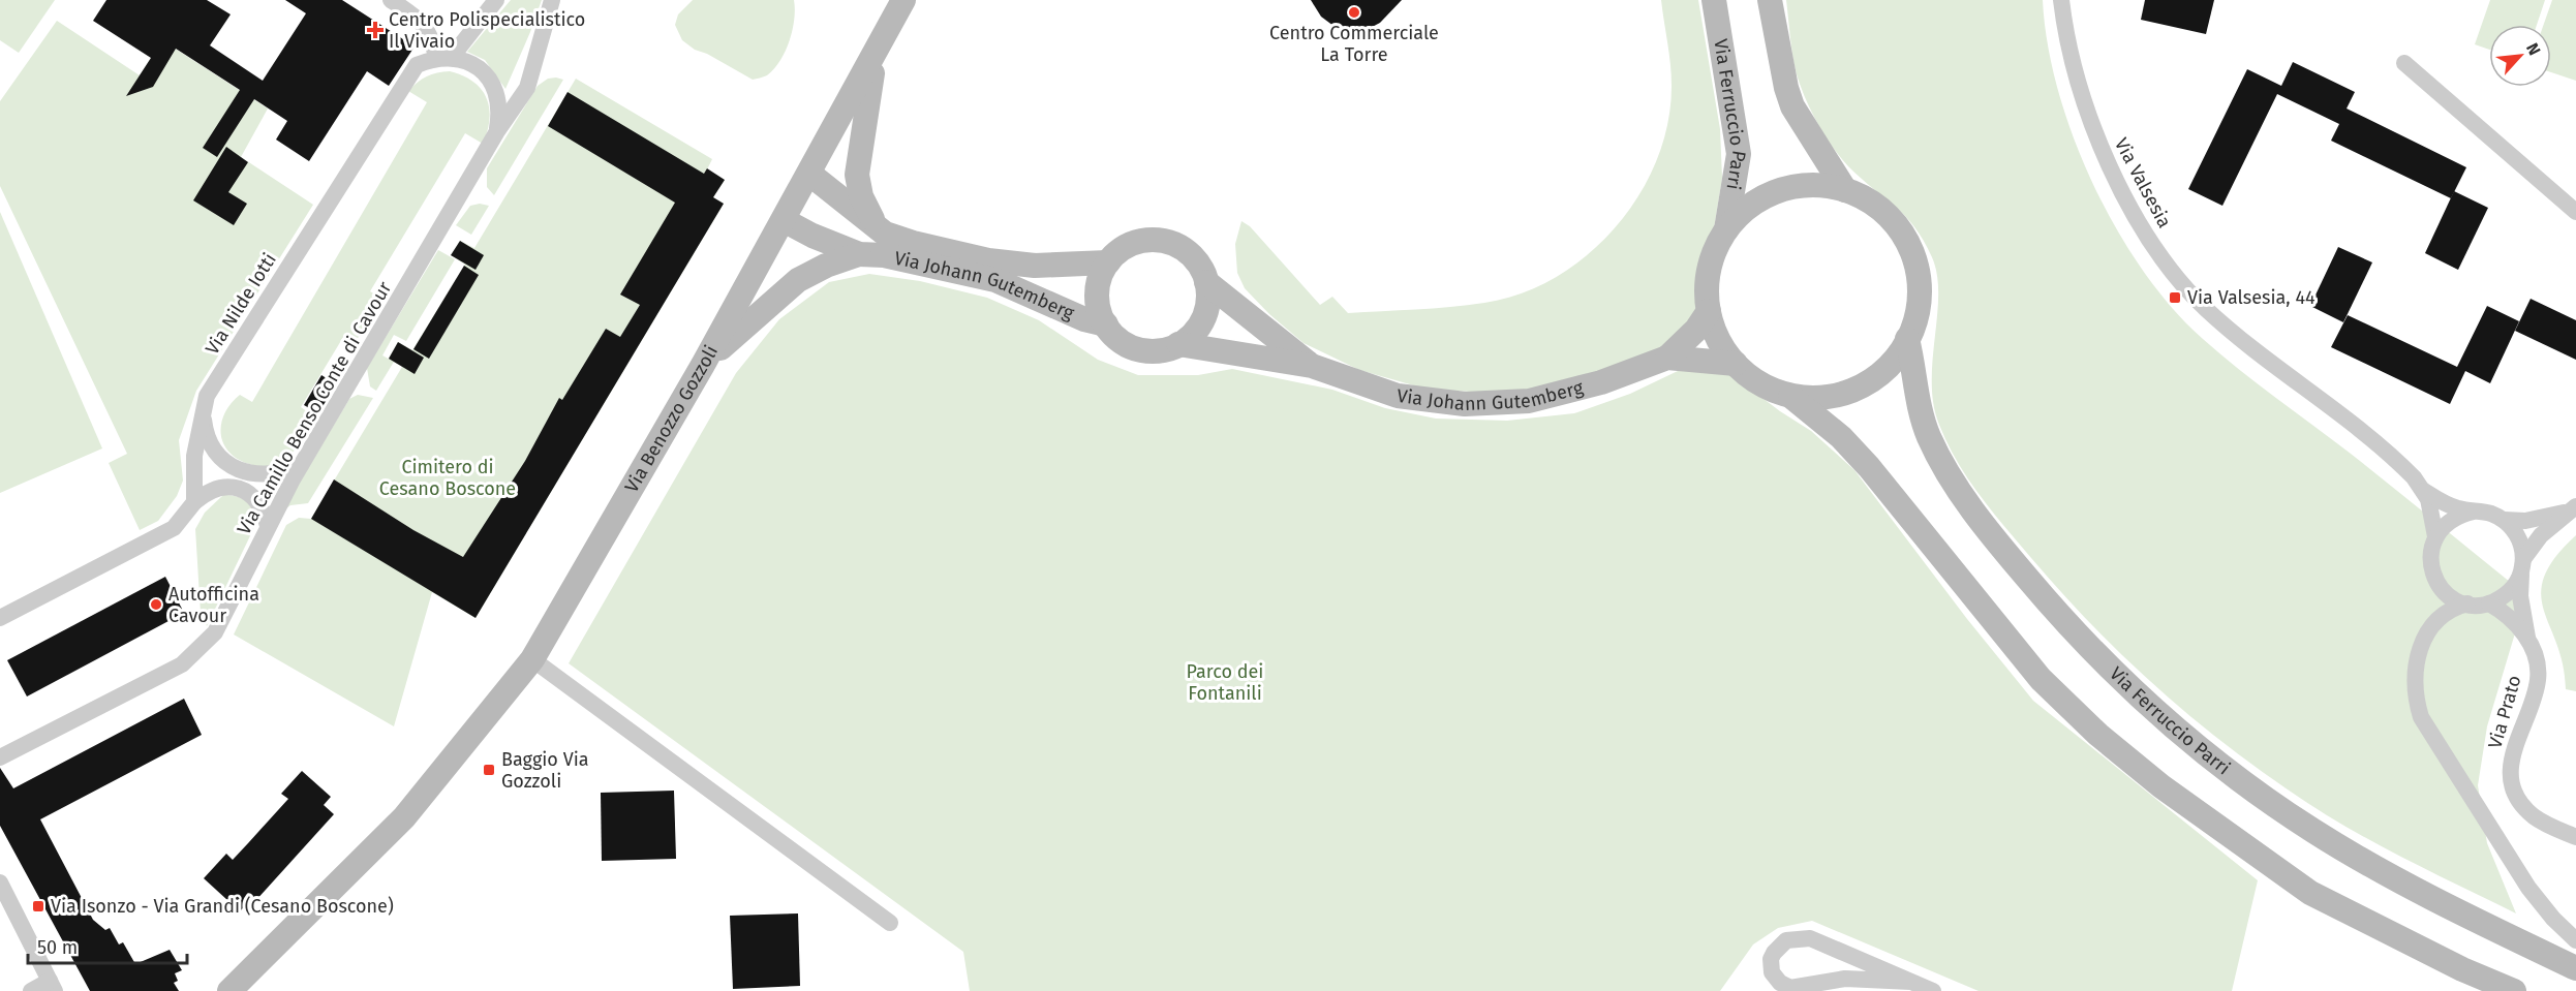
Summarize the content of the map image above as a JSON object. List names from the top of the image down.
{
  "streets": {
    "street": [
      "Via Ferruccio Parri",
      "Via Valsesia",
      "Via Johann Gutemberg",
      "Via Nilde Iotti",
      "Via Camillo Benso Conte di Cavour",
      "Via Benozzo Gozzoli",
      "Via Prato"
    ]
  },
  "crossings": [
    ["Via Ferruccio Parri", "Via Johann Gutemberg"],
    ["Via Valsesia", "Via Prato"],
    ["Via Johann Gutemberg", "Via Benozzo Gozzoli"]
  ],
  "parks": ["Cimitero di Cesano Boscone", "Parco dei Fontanili"],
  "places": {
    "other": ["Centro Commerciale La Torre", "Autofficina Cavour"],
    "health": ["Centro Polispecialistico Il Vivaio"],
    "transit": ["Via Valsesia, 44", "Baggio Via Gozzoli", "Via Isonzo - Via Grandi (Cesano Boscone)"]
  },
  "scale_bar": "50 m",
  "north": "top right"
}
